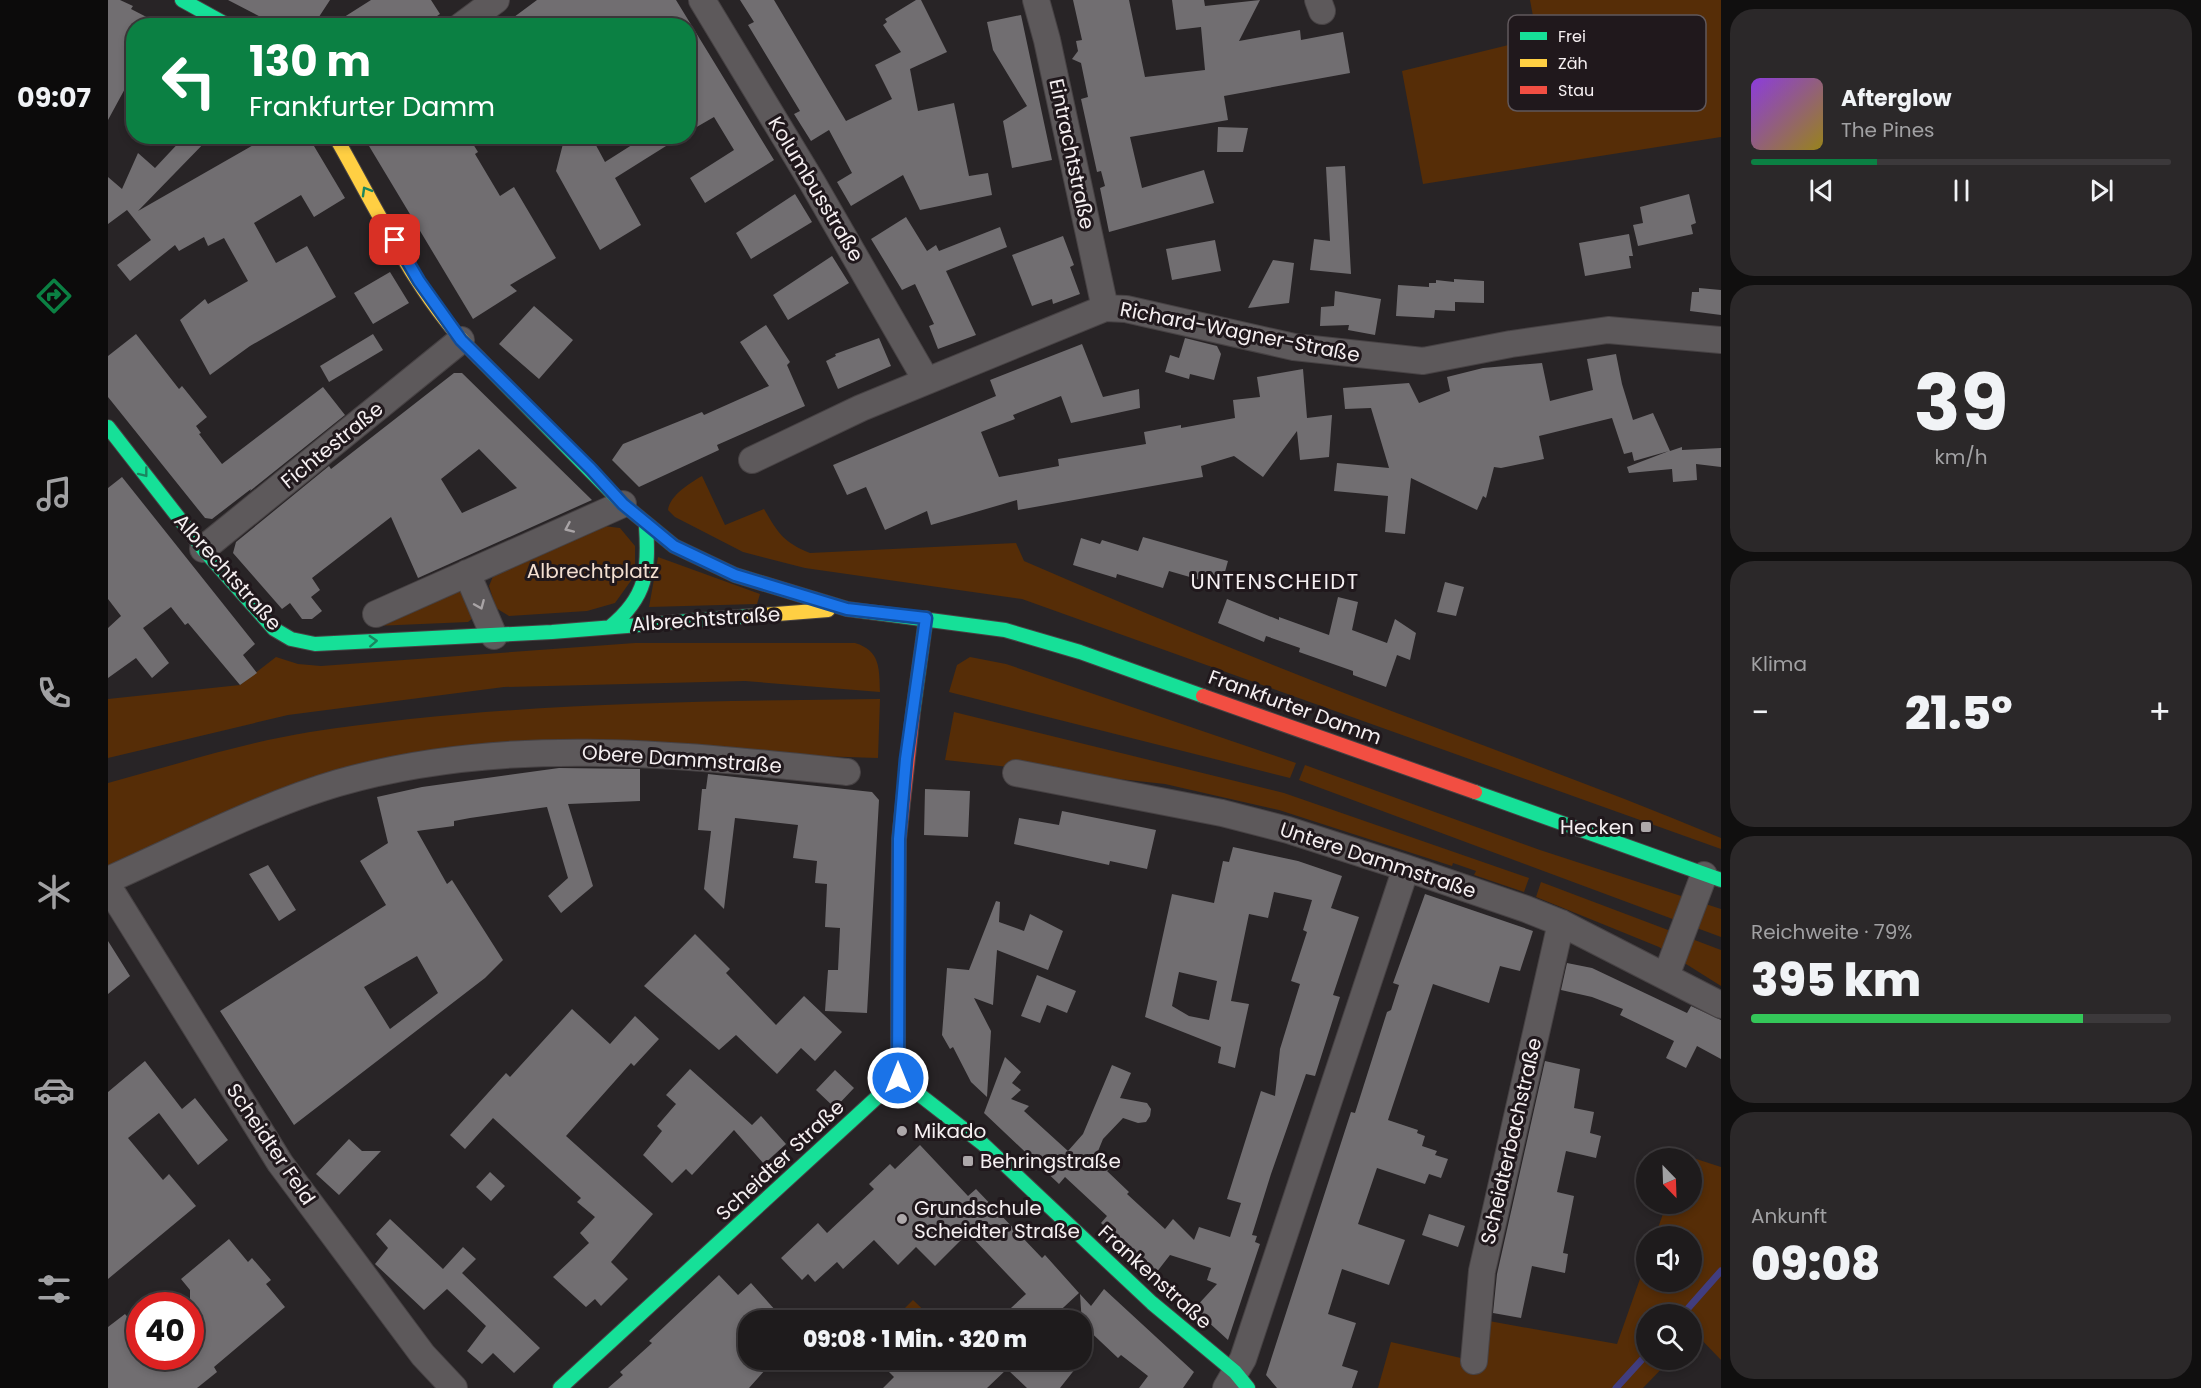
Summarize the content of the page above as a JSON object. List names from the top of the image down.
{
  "streets": {
    "main road": [
      "Albrechtstraße",
      "Frankfurter Damm",
      "Scheidter Straße",
      "Frankenstraße"
    ],
    "street": [
      "Eintrachtstraße",
      "Kolumbusstraße",
      "Richard-Wagner-Straße",
      "Fichtestraße",
      "Obere Dammstraße",
      "Untere Dammstraße",
      "Scheidterbachstraße",
      "Scheidter Feld"
    ]
  },
  "crossings": [
    ["Eintrachtstraße", "Richard-Wagner-Straße"],
    ["Kolumbusstraße", "Richard-Wagner-Straße"],
    ["Fichtestraße", "Albrechtstraße"],
    ["Albrechtstraße", "Frankfurter Damm"],
    ["Untere Dammstraße", "Scheidterbachstraße"],
    ["Scheidter Straße", "Frankenstraße"]
  ],
  "one_way": ["Albrechtstraße"],
  "districts": ["UNTENSCHEIDT"],
  "parks": ["Albrechtplatz"],
  "places": {
    "transit": ["Hecken", "Behringstraße"],
    "other": ["Mikado", "Grundschule Scheidter Straße"]
  },
  "legend": ["Frei", "Zäh", "Stau"],
  "north": "bottom right",
  "page": {
    "tabs": "09:07",
    "turn": ["130 m", "Frankfurter Damm"],
    "song": ["Afterglow", "The Pines"],
    "tile": [
      ["39", "km/h"],
      "Klima",
      ["Reichweite · 79%", "395 km"],
      ["Ankunft", "09:08"]
    ],
    "heat": ["−", "21.5°", "+"],
    "limit": "40",
    "trip": "09:08 · 1 Min. · 320 m"
  }
}
